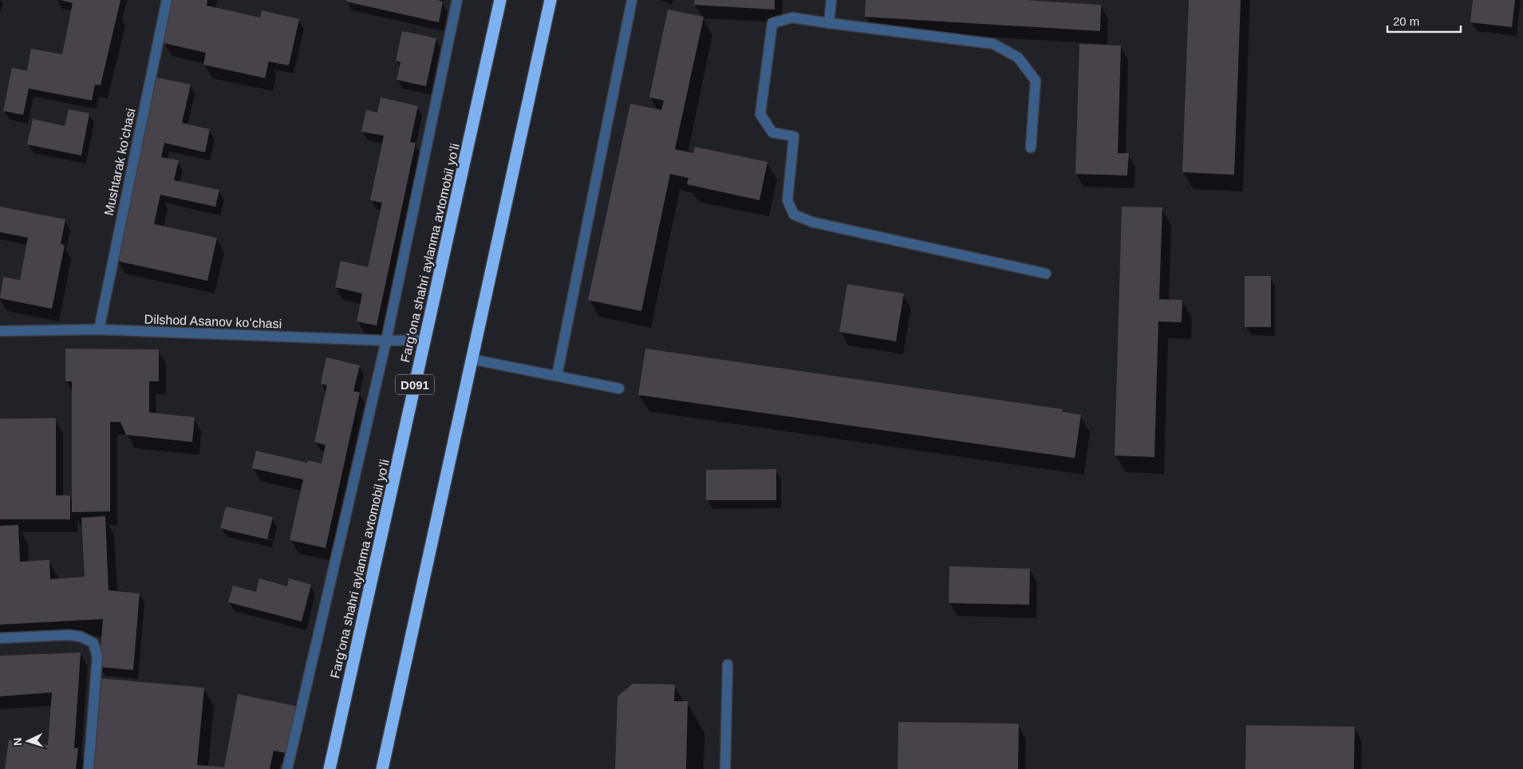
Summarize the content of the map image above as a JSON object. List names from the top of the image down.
{
  "streets": {
    "highway": ["Fargʻona shahri aylanma avtomobil yoʻli", "D091"],
    "street": ["Mushtarak koʻchasi", "Dilshod Asanov koʻchasi"]
  },
  "crossings": [
    ["Mushtarak koʻchasi", "Dilshod Asanov koʻchasi"],
    ["Fargʻona shahri aylanma avtomobil yoʻli", "Dilshod Asanov koʻchasi"]
  ],
  "scale_bar": "20 m",
  "north": "left"
}
